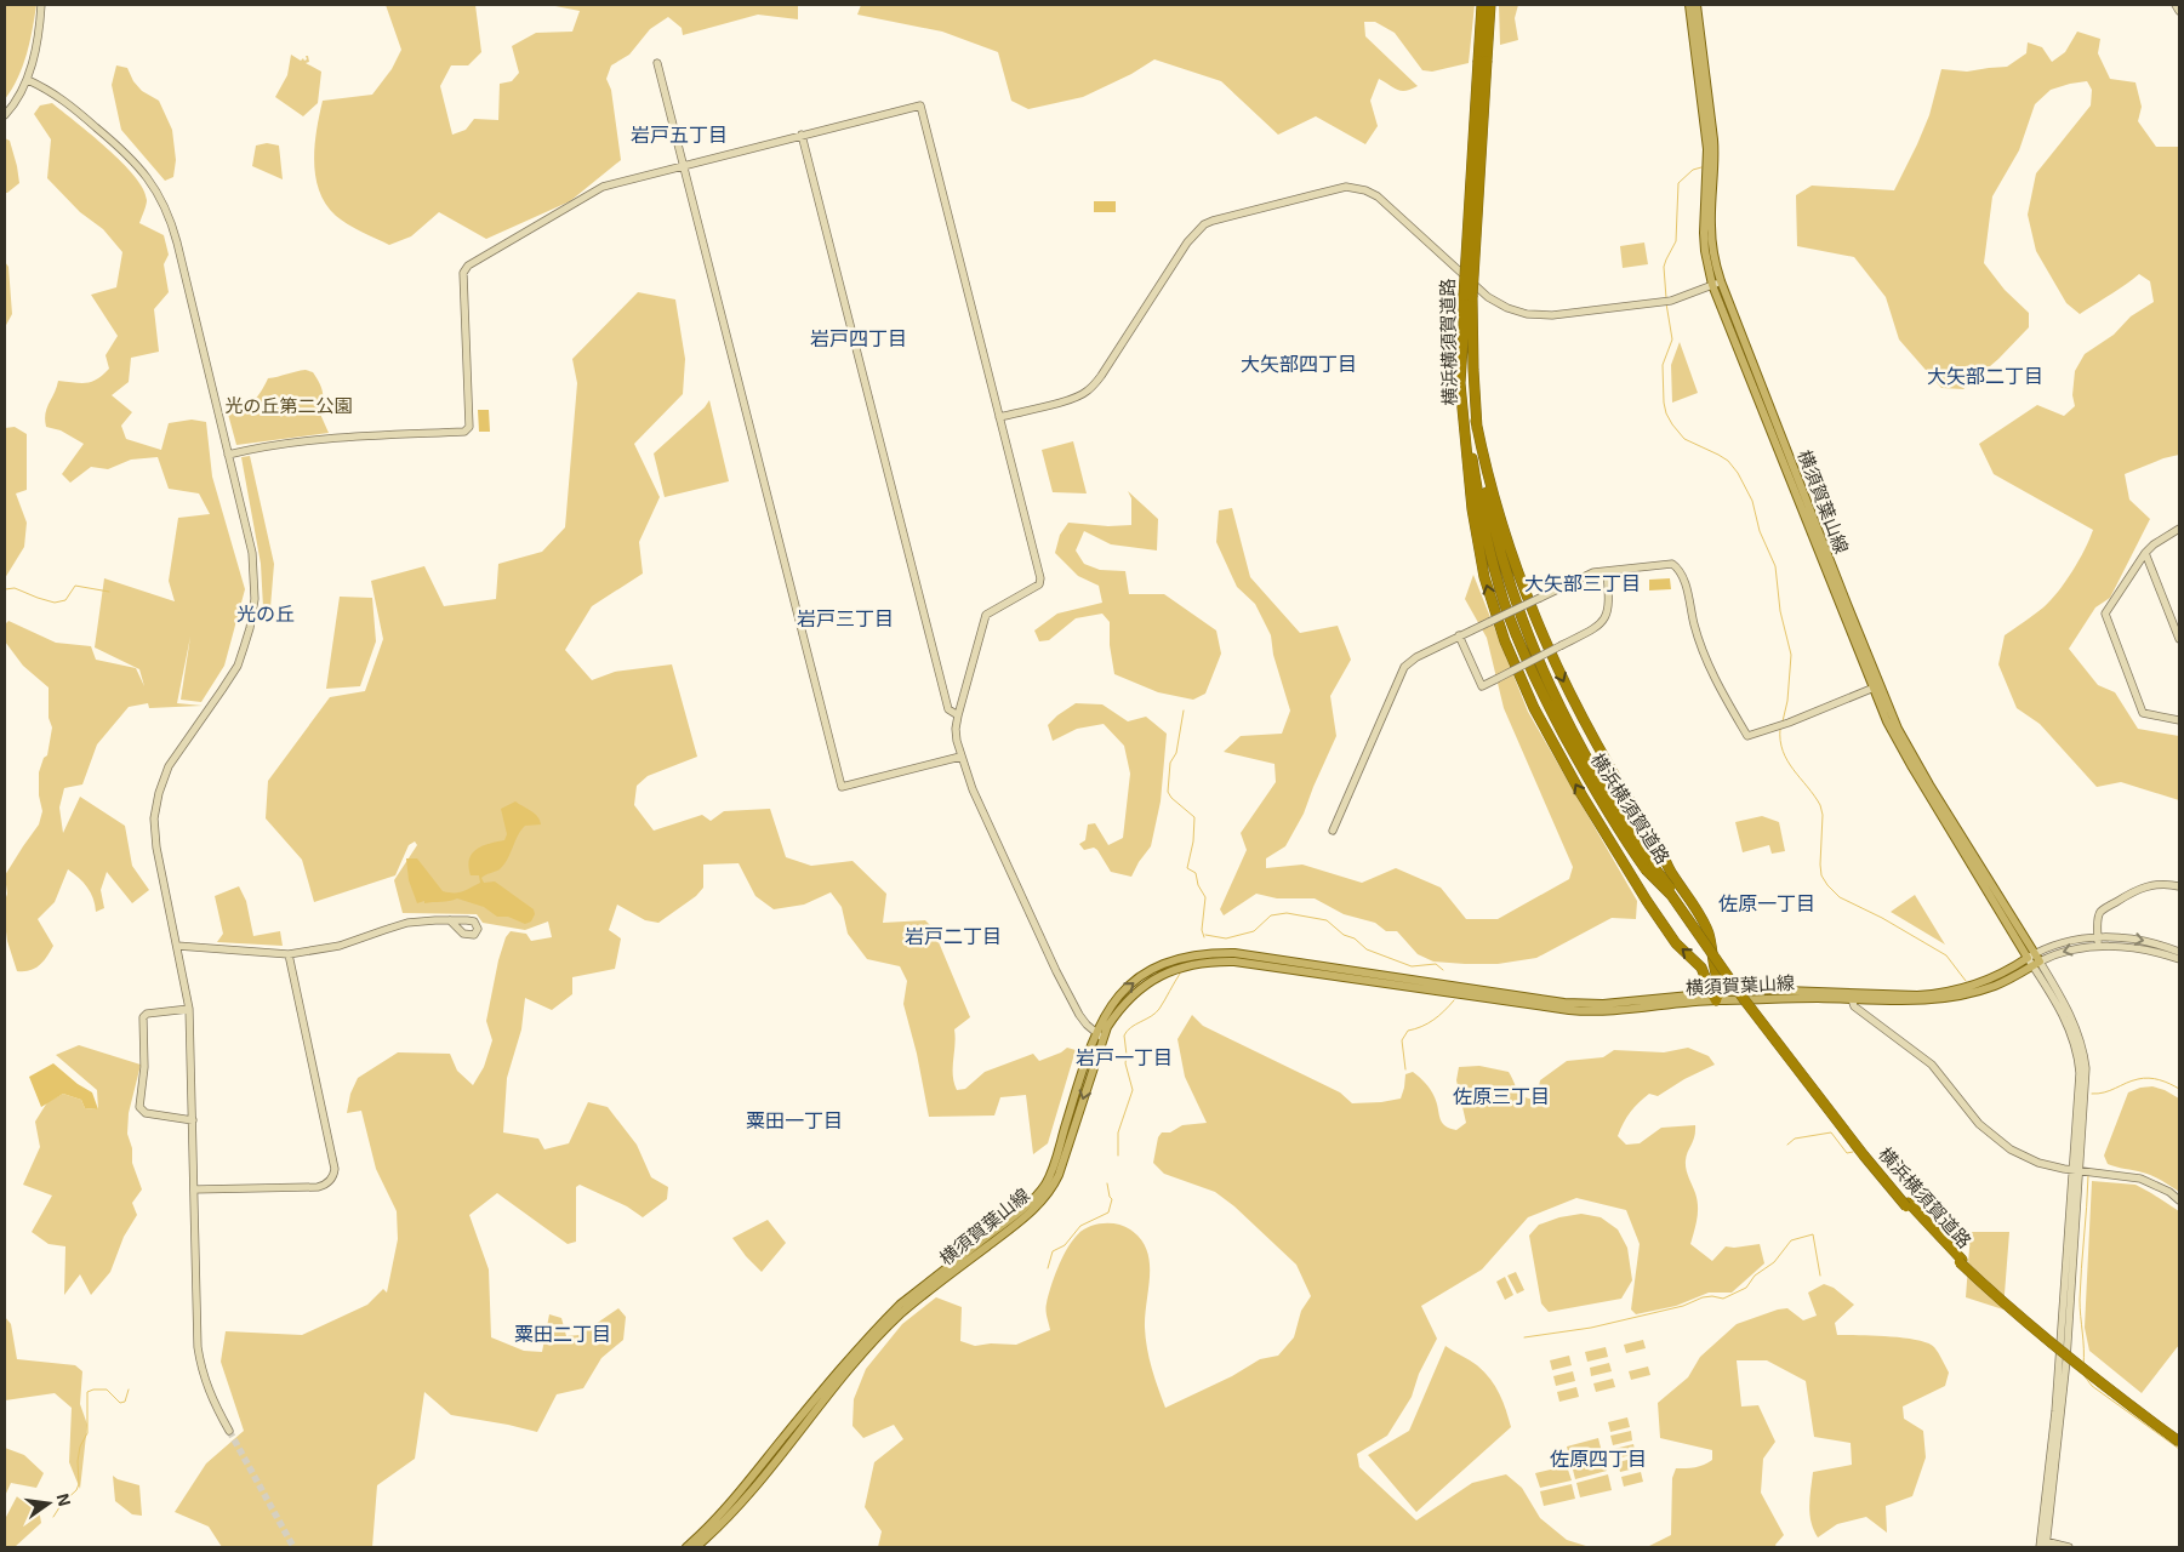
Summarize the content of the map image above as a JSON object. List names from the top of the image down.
{
  "streets": {
    "highway": ["横浜横須賀道路"],
    "main road": ["横須賀葉山線"]
  },
  "districts": [
    "岩戸五丁目",
    "岩戸四丁目",
    "大矢部四丁目",
    "大矢部二丁目",
    "大矢部三丁目",
    "光の丘",
    "岩戸三丁目",
    "佐原一丁目",
    "岩戸二丁目",
    "岩戸一丁目",
    "佐原三丁目",
    "粟田一丁目",
    "粟田二丁目",
    "佐原四丁目"
  ],
  "parks": ["光の丘第二公園"],
  "north": "right"
}
